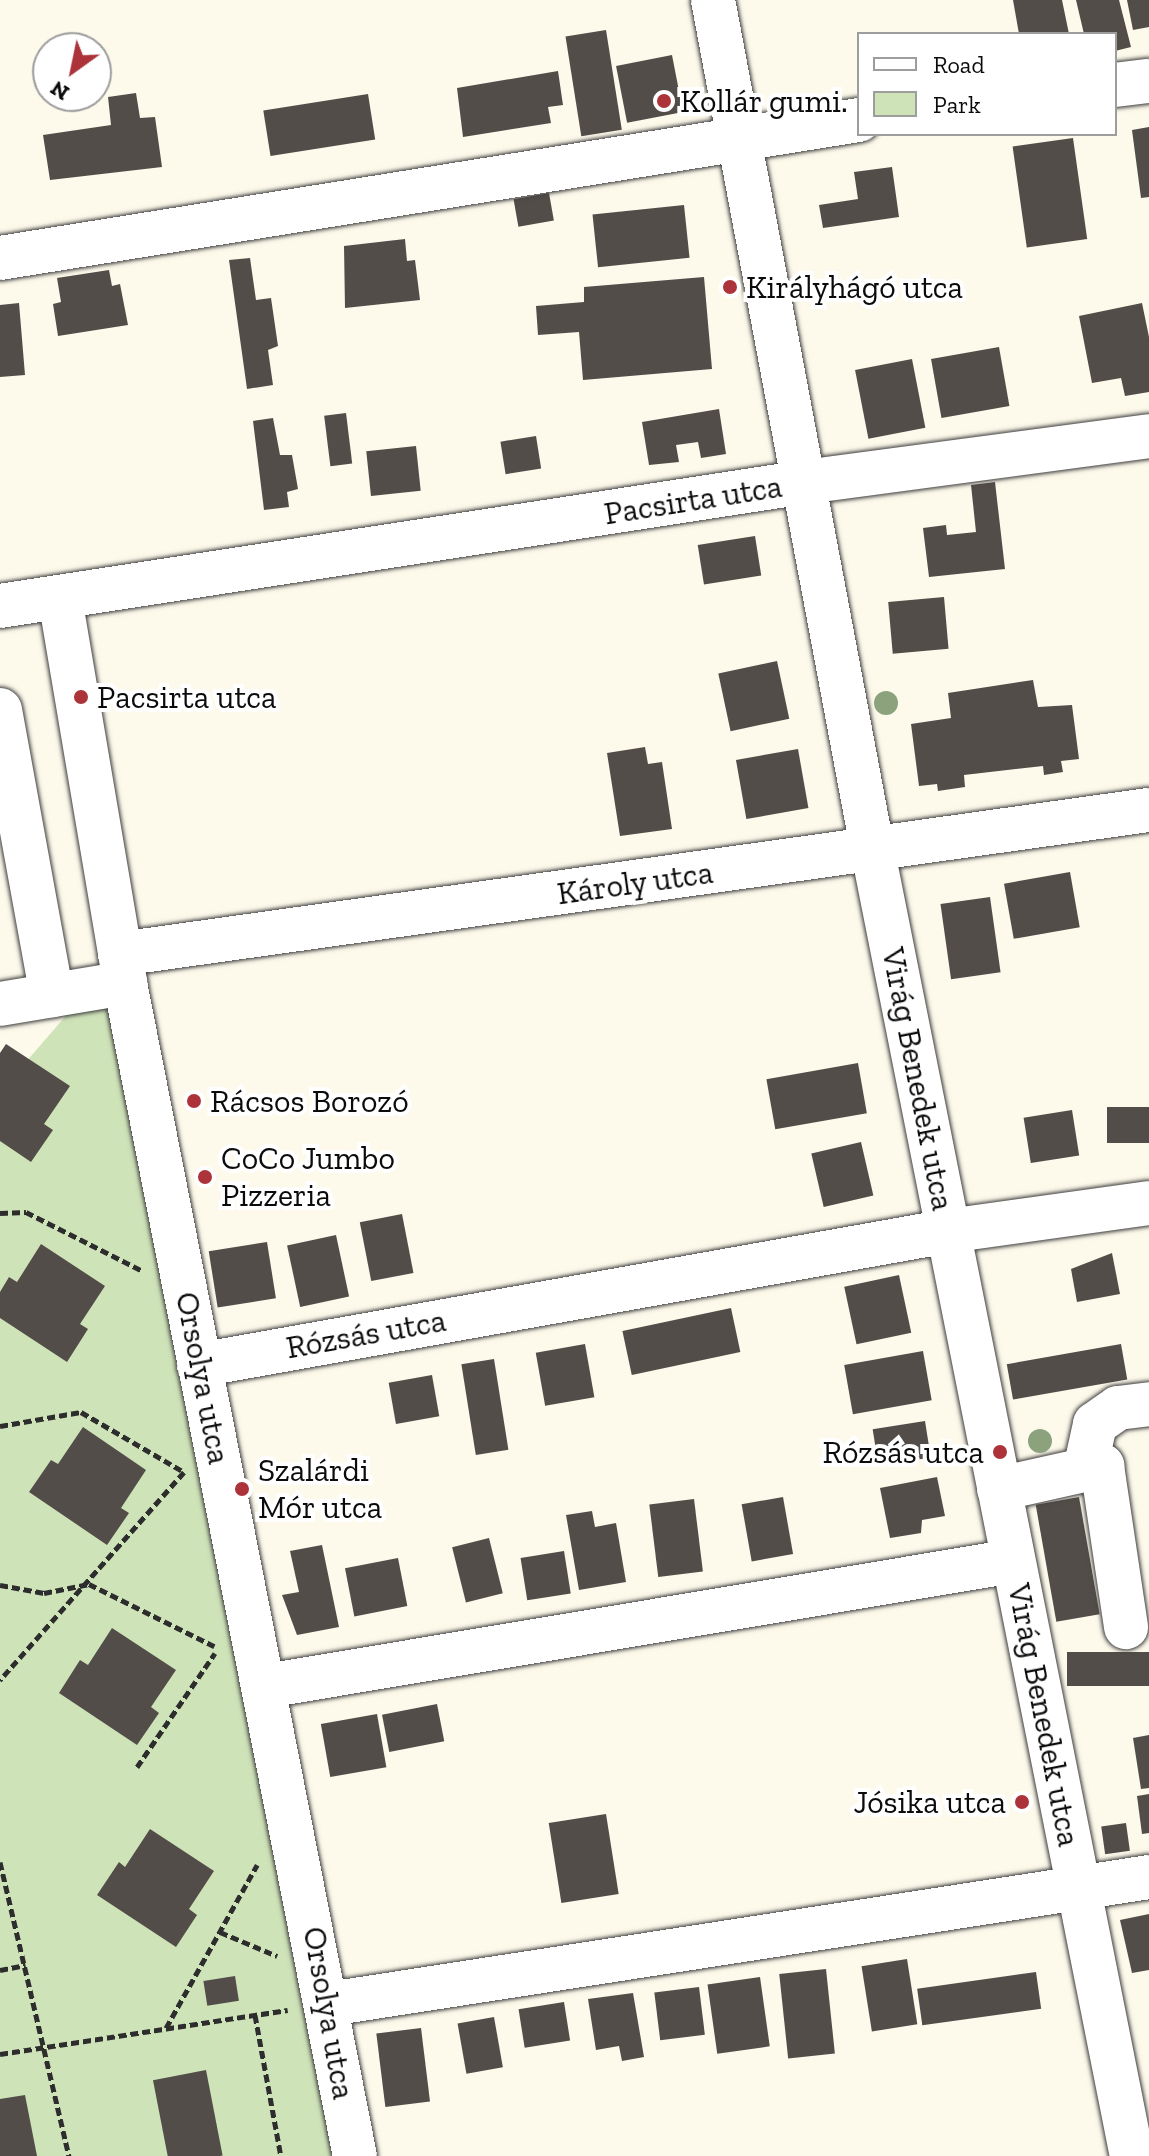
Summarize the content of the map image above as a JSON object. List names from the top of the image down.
{
  "streets": {
    "street": [
      "Pacsirta utca",
      "Károly utca",
      "Virág Benedek utca",
      "Rózsás utca",
      "Orsolya utca"
    ]
  },
  "crossings": [
    ["Pacsirta utca", "Virág Benedek utca"],
    ["Pacsirta utca", "Orsolya utca"],
    ["Károly utca", "Virág Benedek utca"],
    ["Károly utca", "Orsolya utca"],
    ["Virág Benedek utca", "Rózsás utca"],
    ["Rózsás utca", "Orsolya utca"]
  ],
  "places": [
    "Kollár gumi.",
    "Királyhágó utca",
    "Pacsirta utca",
    "Rácsos Borozó",
    "CoCo Jumbo Pizzeria",
    "Rózsás utca",
    "Szalárdi Mór utca",
    "Jósika utca"
  ],
  "legend": ["Road", "Park"],
  "north": "bottom left"
}
